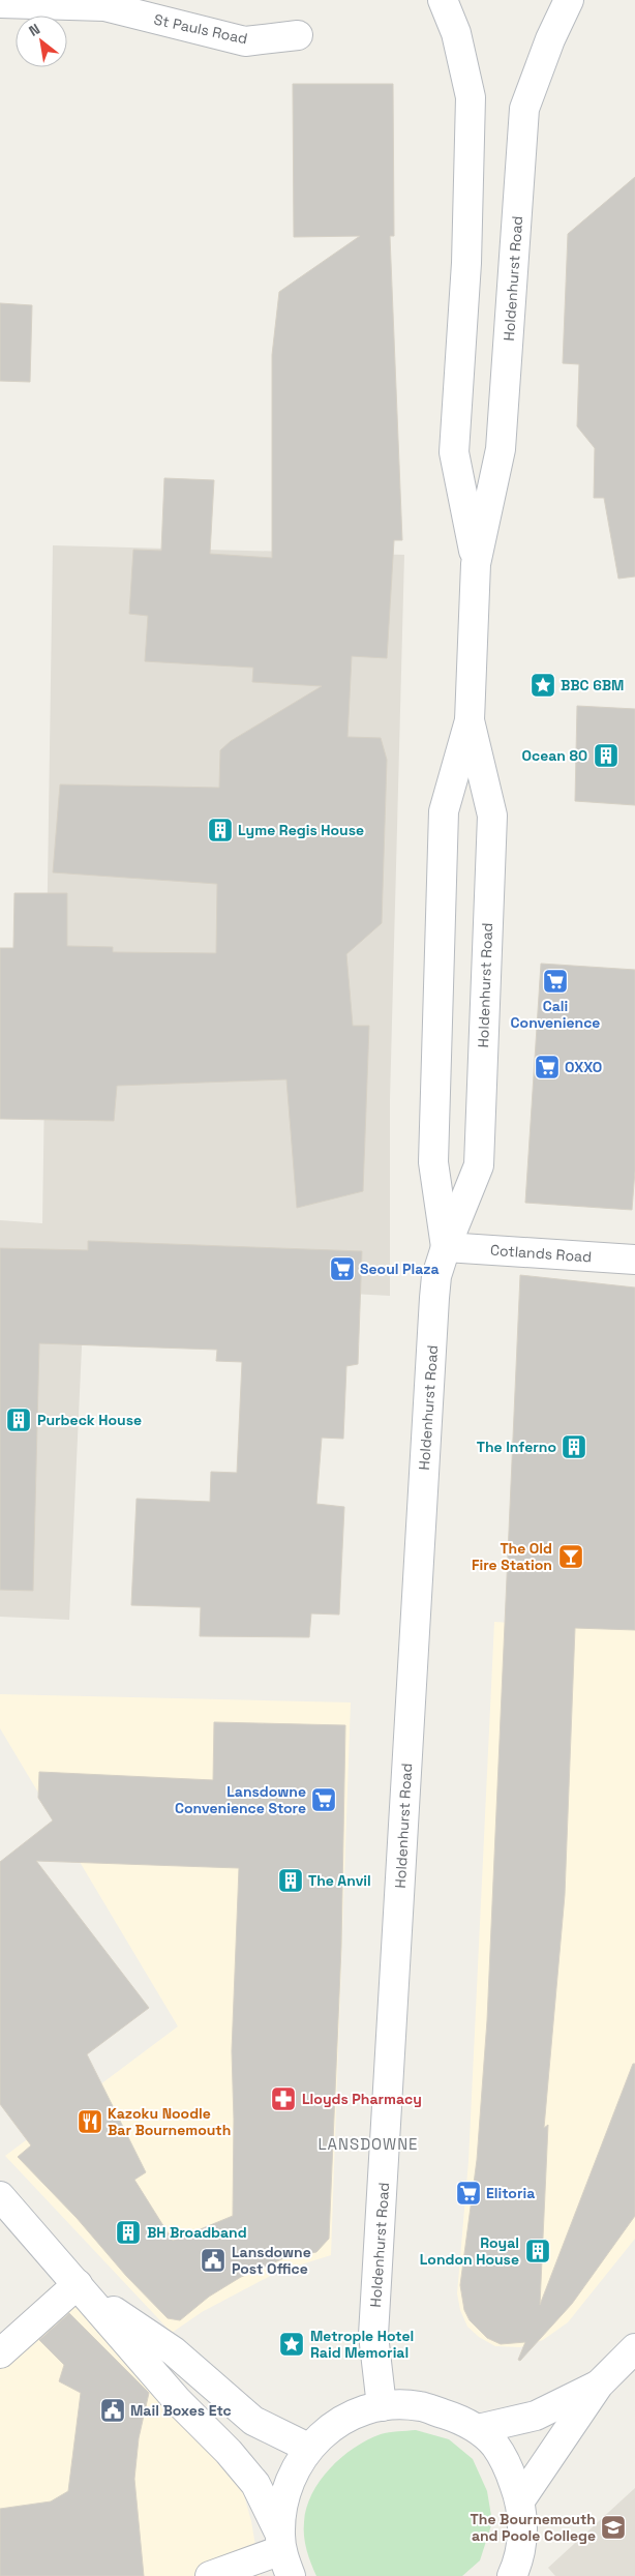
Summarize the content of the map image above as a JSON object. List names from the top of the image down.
{
  "streets": {
    "main road": ["St Pauls Road", "Holdenhurst Road", "Cotlands Road"]
  },
  "crossings": [
    ["Holdenhurst Road", "Cotlands Road"]
  ],
  "districts": ["LANSDOWNE"],
  "places": {
    "place": ["BBC 6BM", "Metrople Hotel Raid Memorial"],
    "building": [
      "Ocean 80",
      "Lyme Regis House",
      "Purbeck House",
      "The Inferno",
      "The Anvil",
      "BH Broadband",
      "Royal London House"
    ],
    "supermarket": [
      "Cali Convenience",
      "OXXO",
      "Seoul Plaza",
      "Lansdowne Convenience Store",
      "Elitoria"
    ],
    "bar": ["The Old Fire Station"],
    "pharmacy": ["Lloyds Pharmacy"],
    "restaurant": ["Kazoku Noodle Bar Bournemouth"],
    "public building": ["Lansdowne Post Office", "Mail Boxes Etc"],
    "school or university": ["The Bournemouth and Poole College"]
  },
  "north": "top left"
}
